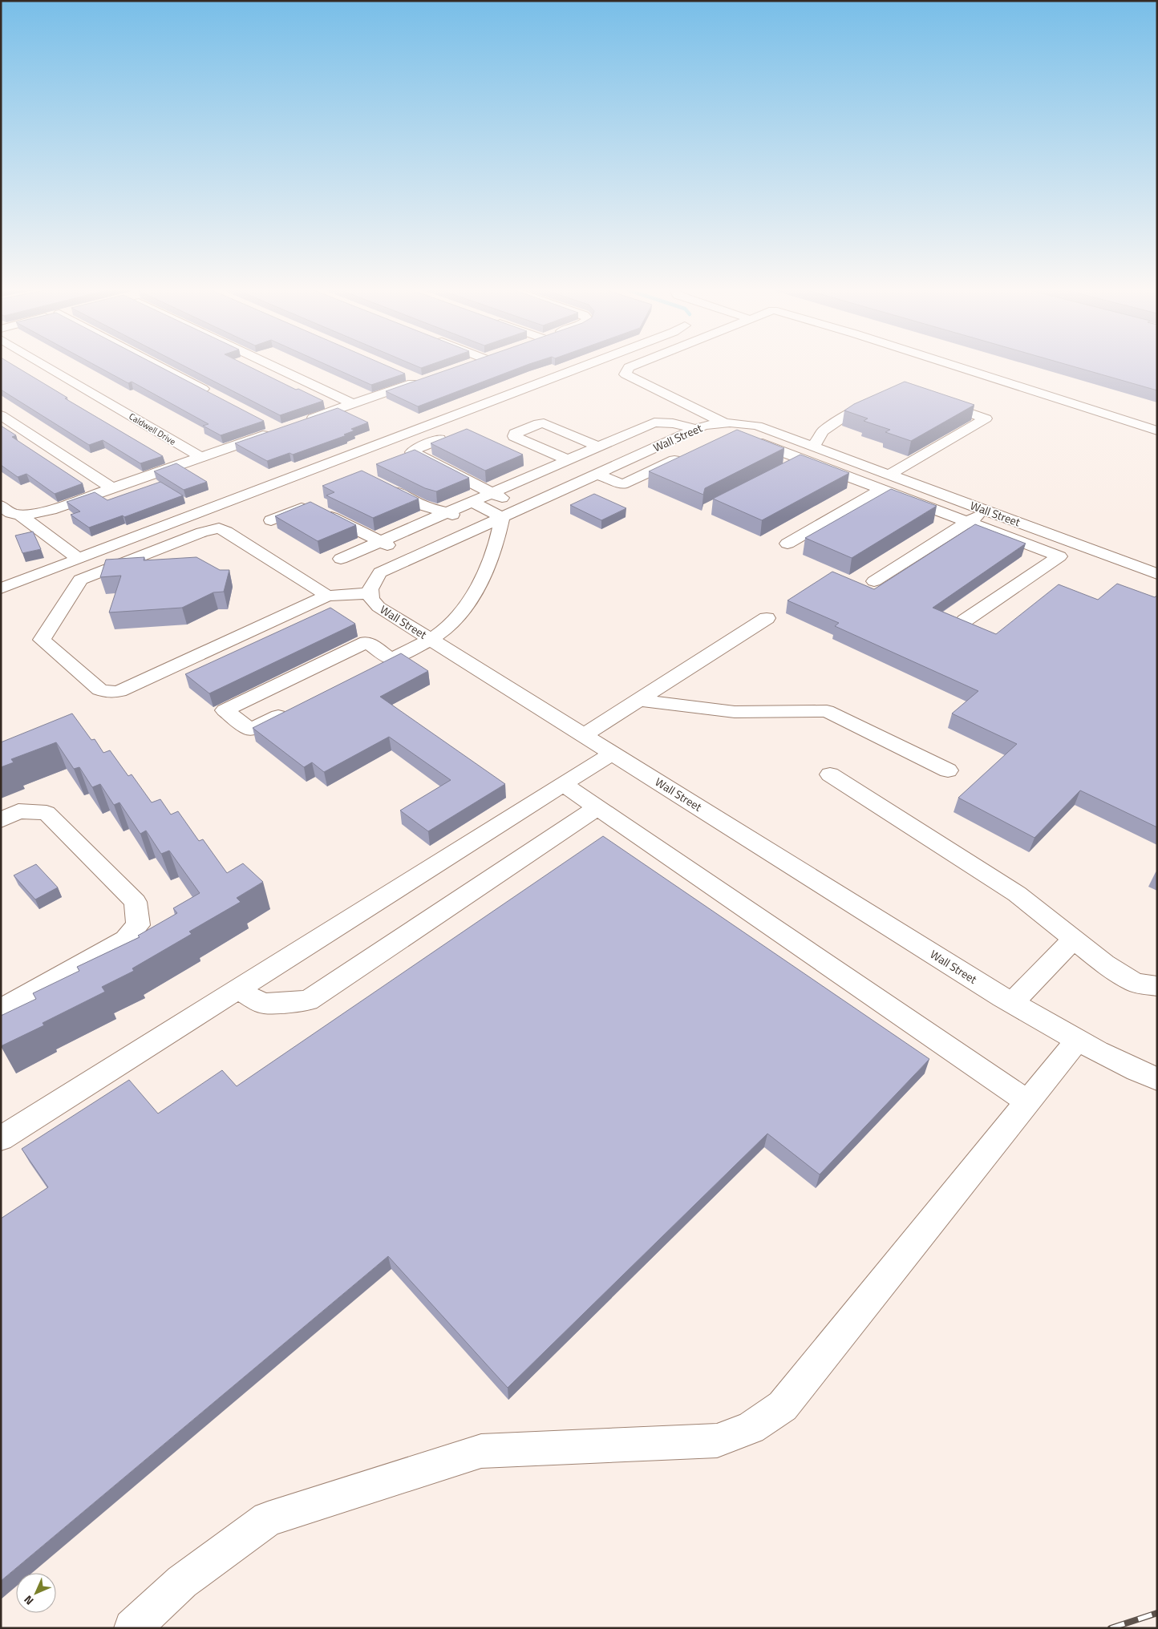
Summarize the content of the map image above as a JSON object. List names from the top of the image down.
{
  "streets": {
    "street": ["Caldwell Drive", "Wall Street"]
  },
  "north": "bottom left"
}
